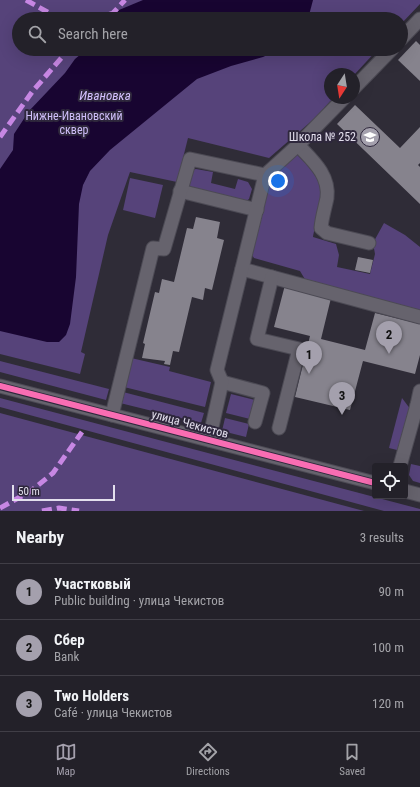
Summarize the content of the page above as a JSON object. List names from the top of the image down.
{
  "streets": {
    "street": ["улица Чекистов"]
  },
  "water": ["Ивановка"],
  "parks": ["Нижне-Ивановский сквер"],
  "places": {
    "school or university": ["Школа № 252"]
  },
  "scale_bar": "50 m",
  "north": "bottom",
  "page": {
    "search": "Search here",
    "pins": ["2", "1", "3"],
    "scale": "50 m",
    "heading": ["Nearby", "3 results"],
    "list": [
      {
        "mark": "1",
        "name": "Участковый",
        "note": "Public building · улица Чекистов",
        "value": "90 m"
      },
      {
        "mark": "2",
        "name": "Сбер",
        "note": "Bank",
        "value": "100 m"
      },
      {
        "mark": "3",
        "name": "Two Holders",
        "note": "Café · улица Чекистов",
        "value": "120 m"
      }
    ],
    "nav": ["Map", "Directions", "Saved"]
  }
}
